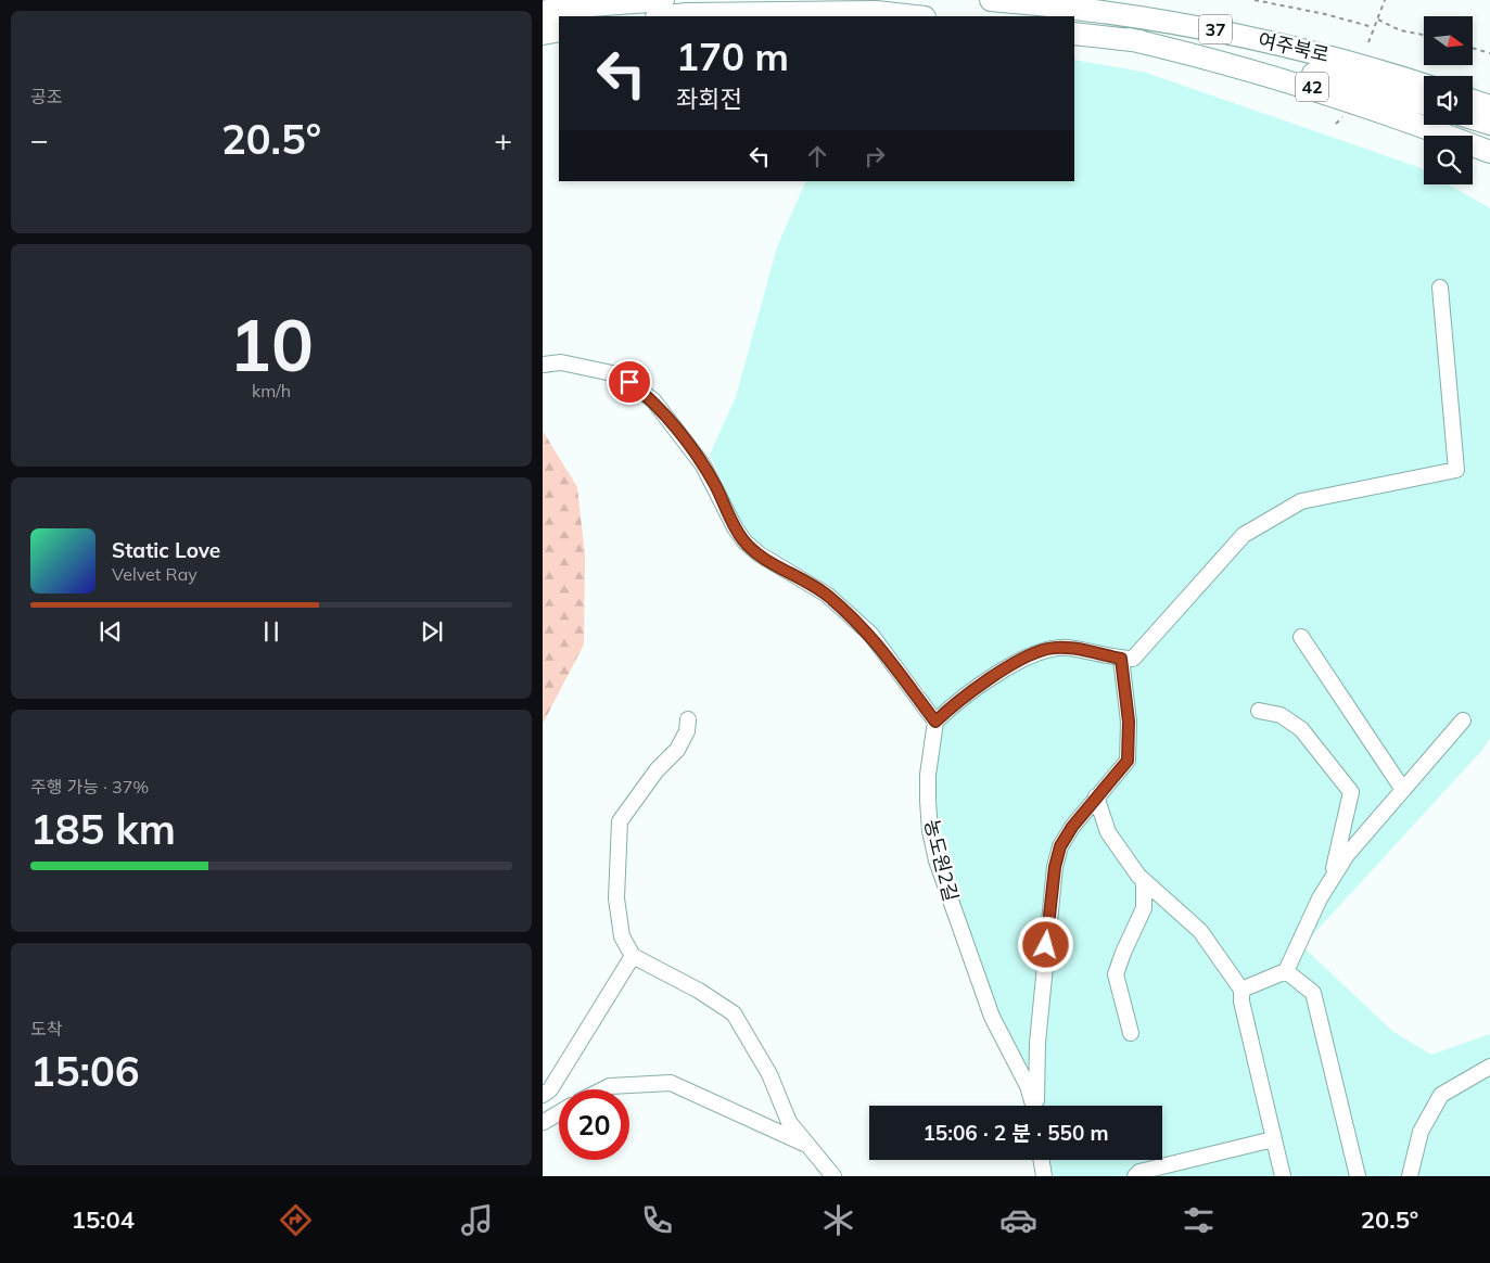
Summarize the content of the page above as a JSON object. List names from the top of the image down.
{
  "streets": {
    "highway": ["37", "여주북로", "42"],
    "street": ["농도원2길"]
  },
  "crossings": [
    ["여주북로", "42"]
  ],
  "north": "right",
  "page": {
    "tile": [
      "공조",
      ["10", "km/h"],
      ["주행 가능 · 37%", "185 km"],
      ["도착", "15:06"]
    ],
    "turn": ["170 m", "좌회전"],
    "heat": ["−", "20.5°", "+"],
    "song": ["Static Love", "Velvet Ray"],
    "limit": "20",
    "trip": "15:06 · 2 분 · 550 m",
    "tabs": ["15:04", "20.5°"]
  }
}
